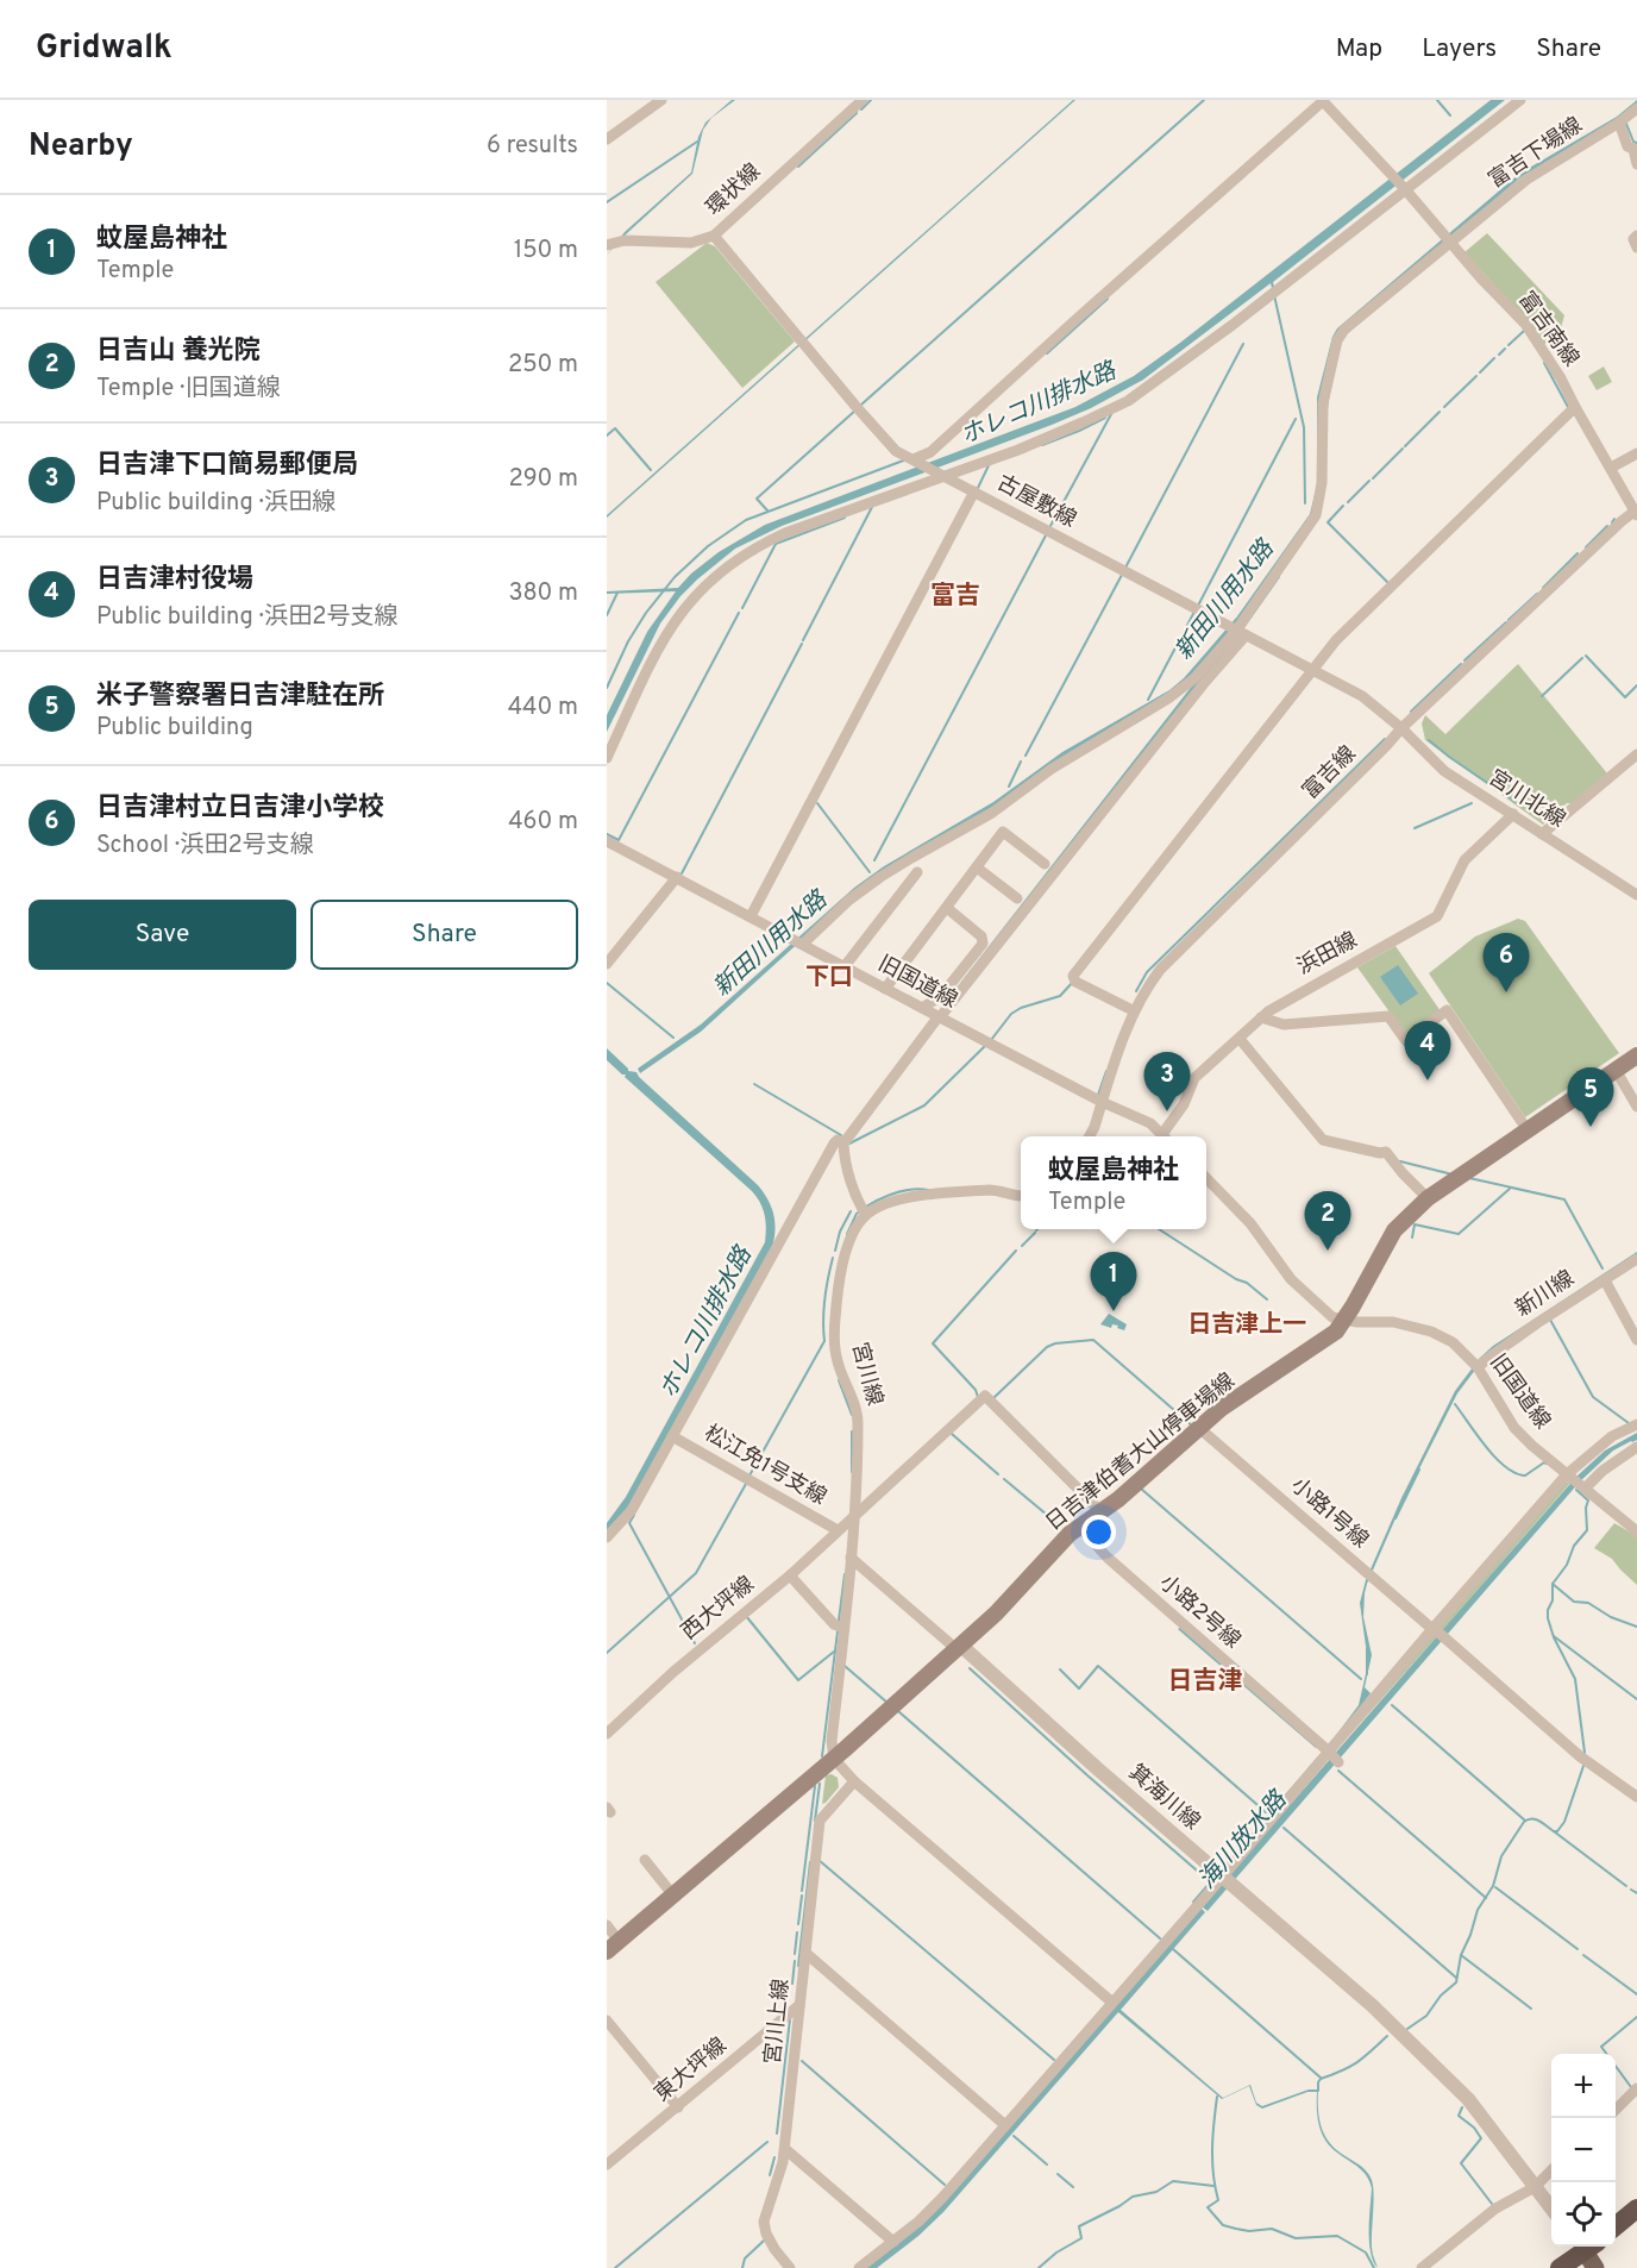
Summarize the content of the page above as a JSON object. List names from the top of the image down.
{
  "streets": {
    "main road": ["日吉津伯耆大山停車場線"],
    "street": [
      "富吉下場線",
      "環状線",
      "富吉南線",
      "古屋敷線",
      "富吉線",
      "宮川北線",
      "浜田線",
      "旧国道線",
      "新川線",
      "宮川線",
      "松江免1号支線",
      "小路1号線",
      "西大坪線",
      "小路2号線",
      "箕海川線",
      "宮川上線",
      "東大坪線"
    ]
  },
  "crossings": [
    ["富吉下場線", "富吉南線"],
    ["富吉下場線", "古屋敷線"],
    ["環状線", "古屋敷線"],
    ["富吉南線", "富吉線"],
    ["古屋敷線", "富吉線"],
    ["古屋敷線", "宮川北線"],
    ["富吉線", "宮川北線"],
    ["富吉線", "旧国道線"],
    ["宮川北線", "浜田線"],
    ["旧国道線", "新川線"],
    ["旧国道線", "日吉津伯耆大山停車場線"],
    ["宮川線", "日吉津伯耆大山停車場線"],
    ["宮川線", "西大坪線"],
    ["日吉津伯耆大山停車場線", "小路1号線"],
    ["日吉津伯耆大山停車場線", "西大坪線"],
    ["日吉津伯耆大山停車場線", "小路2号線"],
    ["日吉津伯耆大山停車場線", "箕海川線"],
    ["松江免1号支線", "西大坪線"],
    ["宮川上線", "東大坪線"]
  ],
  "districts": [
    "富吉",
    "下口",
    "日吉津上一",
    "日吉津"
  ],
  "water": ["ホレコ川排水路", "新田川用水路", "海川放水路"],
  "page": {
    "header": "Gridwalk",
    "nav": ["Map", "Layers", "Share"],
    "heading": ["Nearby", "6 results"],
    "list": [
      {
        "mark": "1",
        "name": "蚊屋島神社",
        "note": "Temple",
        "value": "150 m"
      },
      {
        "mark": "2",
        "name": "日吉山 養光院",
        "note": "Temple · 旧国道線",
        "value": "250 m"
      },
      {
        "mark": "3",
        "name": "日吉津下口簡易郵便局",
        "note": "Public building · 浜田線",
        "value": "290 m"
      },
      {
        "mark": "4",
        "name": "日吉津村役場",
        "note": "Public building · 浜田2号支線",
        "value": "380 m"
      },
      {
        "mark": "5",
        "name": "米子警察署日吉津駐在所",
        "note": "Public building",
        "value": "440 m"
      },
      {
        "mark": "6",
        "name": "日吉津村立日吉津小学校",
        "note": "School · 浜田2号支線",
        "value": "460 m"
      }
    ],
    "buttons": ["Save", "Share"],
    "pins": [
      "6",
      "4",
      "3",
      "5",
      "2",
      "1"
    ],
    "popup": ["蚊屋島神社", "Temple"],
    "map_buttons": ["+", "−"]
  }
}
